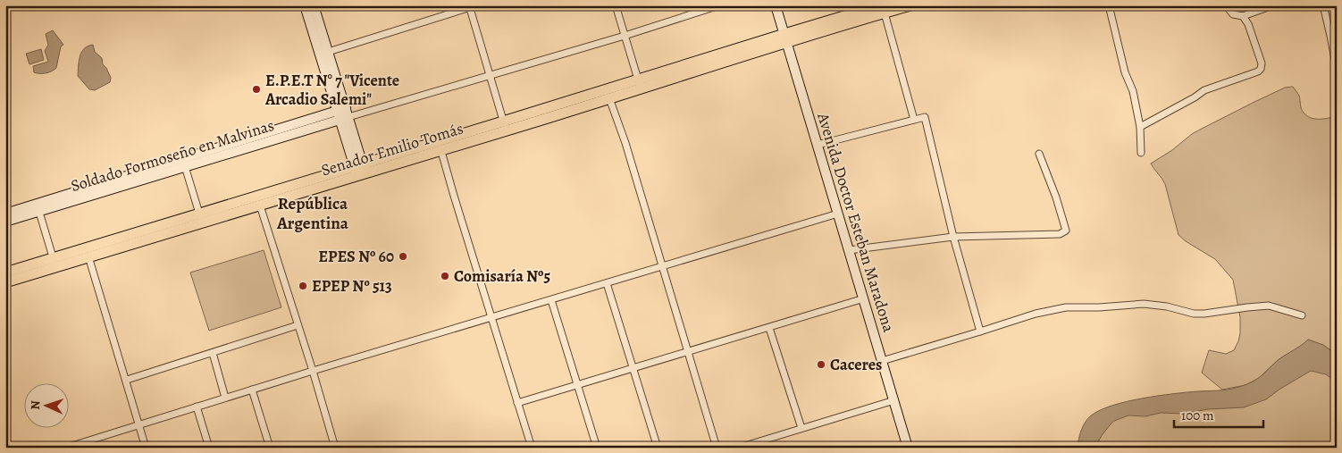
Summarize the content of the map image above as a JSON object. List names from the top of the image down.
{
  "streets": {
    "main road": ["Senador Emilio Tomás", "Soldado Formoseño en Malvinas", "Avenida Doctor Esteban Maradona"]
  },
  "crossings": [
    ["Senador Emilio Tomás", "Avenida Doctor Esteban Maradona"]
  ],
  "districts": ["República Argentina"],
  "places": [
    "E.P.E.T N° 7 \"Vicente Arcadio Salemi\"",
    "EPES Nº 60",
    "Comisaría Nº5",
    "EPEP Nº 513",
    "Caceres"
  ],
  "scale_bar": "100 m",
  "north": "left"
}
